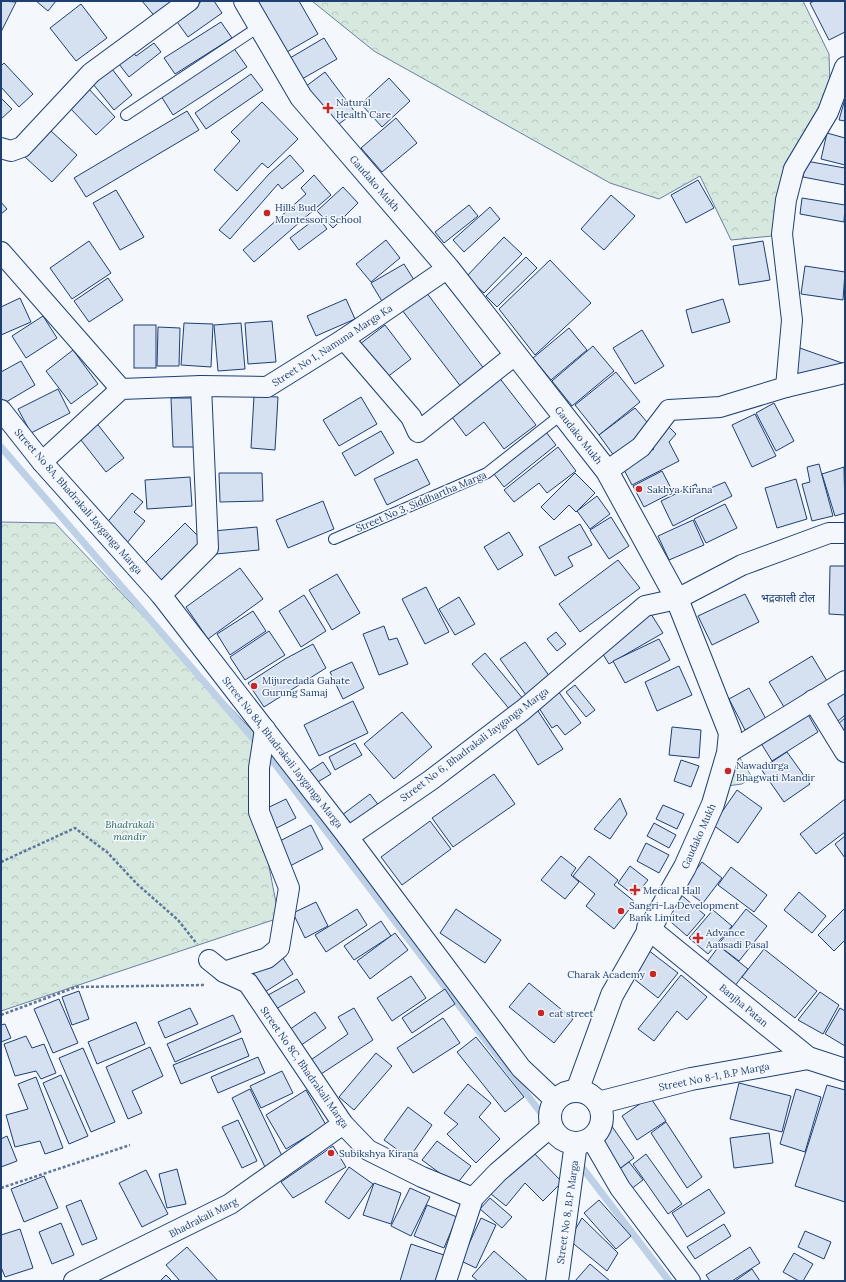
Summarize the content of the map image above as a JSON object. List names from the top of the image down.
{
  "streets": {
    "main road": [
      "Gaudako Mukh",
      "Banjha Patan",
      "Street No 8-1, B.P Marga",
      "Street No 8, B.P Marga"
    ],
    "street": [
      "Street No 1, Namuna Marga Ka",
      "Street No 8A, Bhadrakali Jayganga Marga",
      "Street No 6, Bhadrakali Jayganga Marga",
      "Street No 8C, Bhadrakali Marga",
      "Bhadrakali Marg"
    ],
    "lane": ["Street No 3, Siddhartha Marga"]
  },
  "crossings": [
    ["Gaudako Mukh", "Street No 1, Namuna Marga Ka"],
    ["Gaudako Mukh", "Street No 3, Siddhartha Marga"],
    ["Gaudako Mukh", "Street No 6, Bhadrakali Jayganga Marga"],
    ["Gaudako Mukh", "Banjha Patan"],
    ["Street No 8A, Bhadrakali Jayganga Marga", "Street No 6, Bhadrakali Jayganga Marga"],
    ["Street No 8A, Bhadrakali Jayganga Marga", "Street No 8-1, B.P Marga"],
    ["Street No 8A, Bhadrakali Jayganga Marga", "Street No 8, B.P Marga"],
    ["Banjha Patan", "Street No 8-1, B.P Marga"],
    ["Street No 8C, Bhadrakali Marga", "Bhadrakali Marg"],
    ["Street No 8-1, B.P Marga", "Street No 8, B.P Marga"]
  ],
  "districts": ["भद्रकाली टोल"],
  "parks": ["Bhadrakali mandir"],
  "places": {
    "health": ["Natural Health Care", "Medical Hall", "Advance Aausadi Pasal"],
    "other": [
      "Hills Bud Montessori School",
      "Sakhya Kirana",
      "Mijuredada Gahate Gurung Samaj",
      "Nawadurga Bhagwati Mandir",
      "Sangri-La Development Bank Limited",
      "Charak Academy",
      "eat street",
      "Subikshya Kirana"
    ]
  }
}
